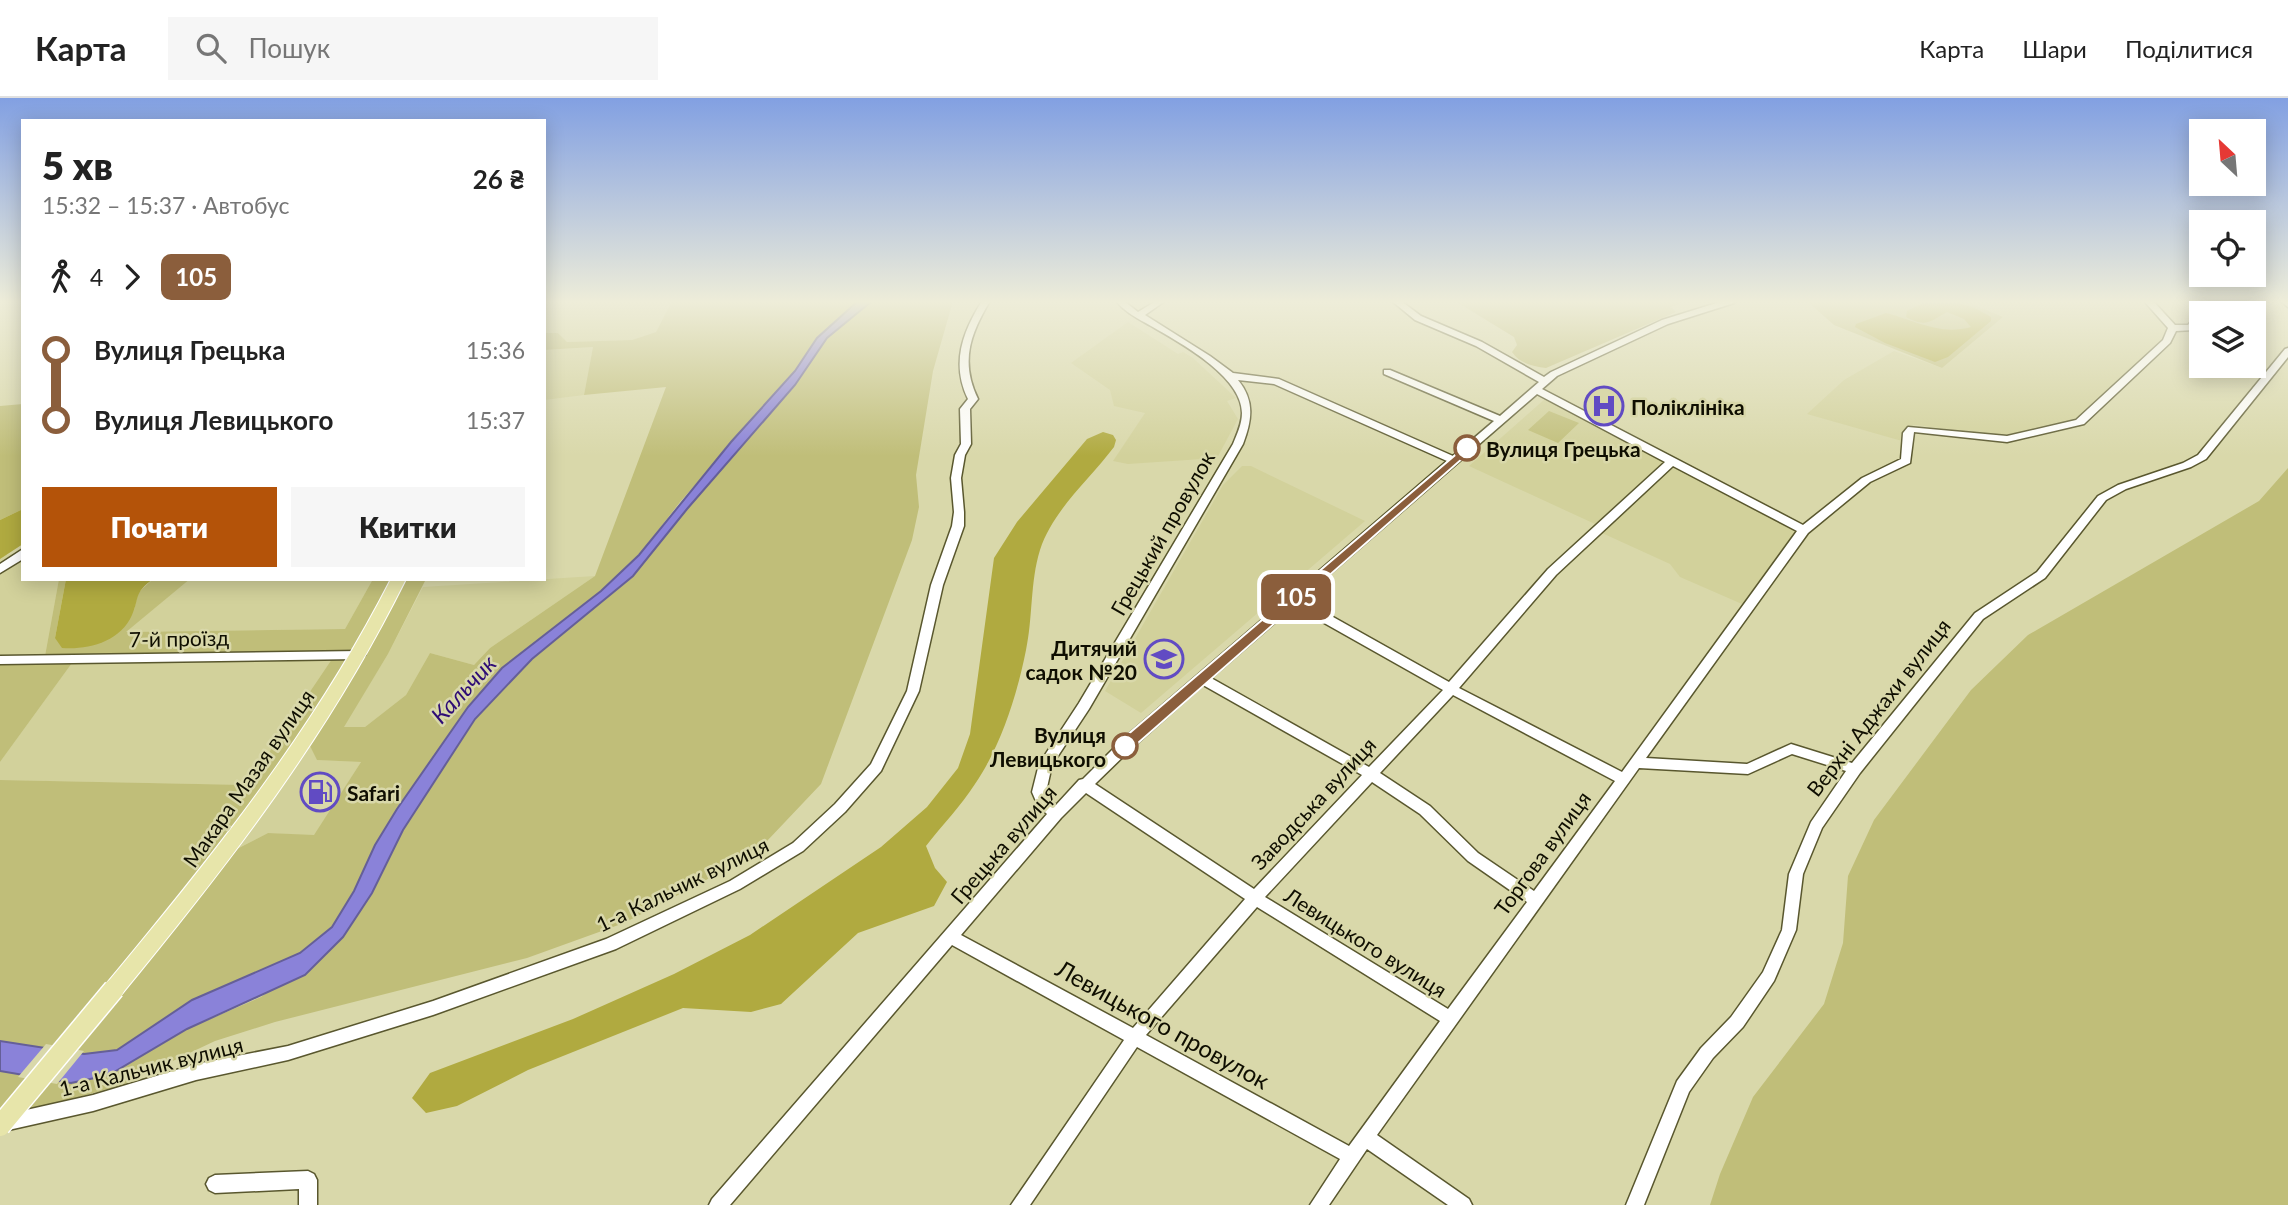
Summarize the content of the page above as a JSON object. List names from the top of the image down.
{
  "streets": {
    "main road": ["Макара Мазая вулиця"],
    "street": [
      "Грецький провулок",
      "7-й проїзд",
      "Верхні Аджахи вулиця",
      "Заводська вулиця",
      "Грецька вулиця",
      "Торгова вулиця",
      "1-а Кальчик вулиця",
      "Левицького вулиця",
      "Левицького провулок"
    ]
  },
  "crossings": [
    ["Грецький провулок", "Грецька вулиця"],
    ["7-й проїзд", "Макара Мазая вулиця"],
    ["Макара Мазая вулиця", "1-а Кальчик вулиця"],
    ["Заводська вулиця", "Левицького вулиця"],
    ["Заводська вулиця", "Левицького провулок"],
    ["Грецька вулиця", "Левицького вулиця"],
    ["Грецька вулиця", "Левицького провулок"],
    ["Торгова вулиця", "Левицького вулиця"],
    ["Торгова вулиця", "Левицького провулок"]
  ],
  "water": ["Кальчик"],
  "places": {
    "hospital": ["Поліклініка"],
    "other": ["Вулиця Грецька", "Вулиця Левицького"],
    "school or university": ["Дитячий садок №20"],
    "fuel station": ["Safari"]
  },
  "lines": ["bus line 105"],
  "north": "top left",
  "page": {
    "header": "Карта",
    "search": "Пошук",
    "nav": ["Карта", "Шари", "Поділитися"],
    "on_map": "105",
    "heading": ["5 хв", "15:32 – 15:37 · Автобус", "26 ₴"],
    "legs": ["4", "105"],
    "list": [
      {
        "name": "Вулиця Грецька",
        "value": "15:36"
      },
      {
        "name": "Вулиця Левицького",
        "value": "15:37"
      }
    ],
    "buttons": ["Почати", "Квитки"]
  }
}
